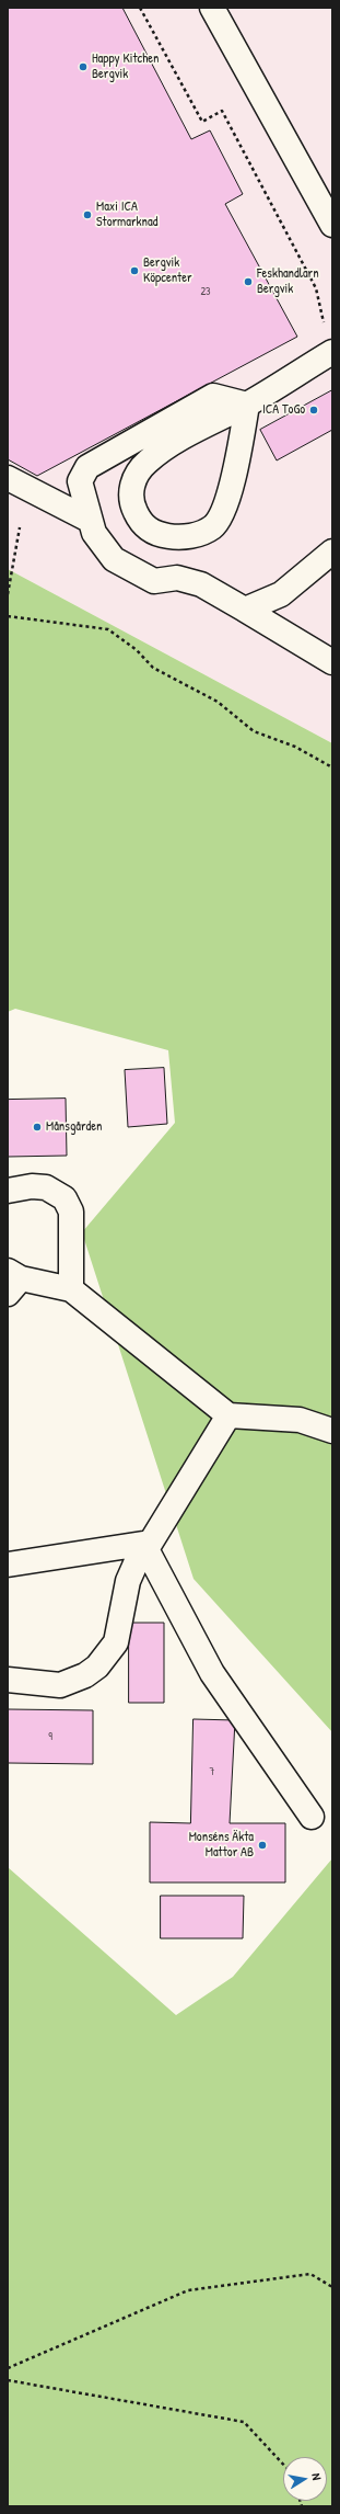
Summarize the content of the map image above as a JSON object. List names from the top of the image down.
{
  "places": [
    "Happy Kitchen Bergvik",
    "Maxi ICA Stormarknad",
    "Bergvik Köpcenter",
    "Feskhandlarn Bergvik",
    "ICA ToGo",
    "Månsgården",
    "Monséns Äkta Mattor AB"
  ],
  "house_numbers": ["23", "9", "7"],
  "north": "right"
}
